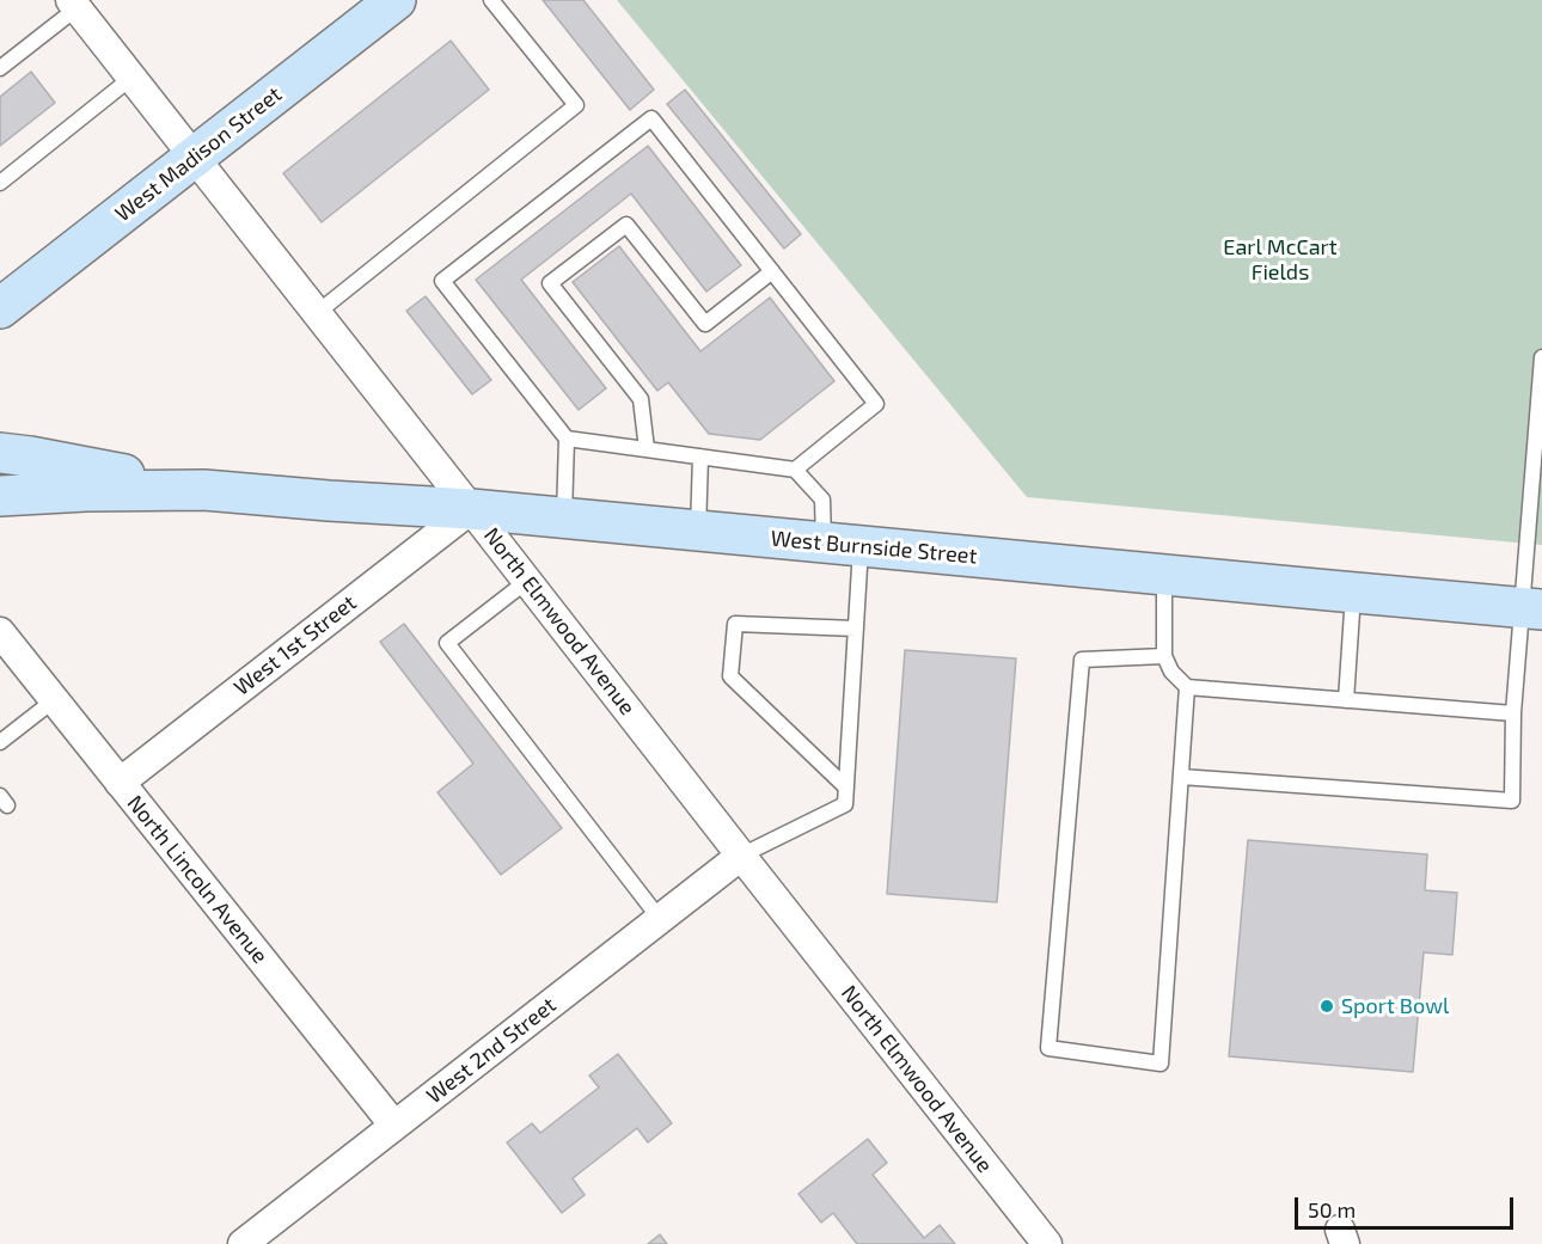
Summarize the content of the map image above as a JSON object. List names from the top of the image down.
{
  "streets": {
    "main road": ["West Madison Street", "West Burnside Street"],
    "street": [
      "North Elmwood Avenue",
      "West 1st Street",
      "North Lincoln Avenue",
      "West 2nd Street"
    ]
  },
  "crossings": [
    ["West Madison Street", "North Elmwood Avenue"],
    ["West Burnside Street", "North Elmwood Avenue"],
    ["West Burnside Street", "West 1st Street"],
    ["North Elmwood Avenue", "West 1st Street"],
    ["North Elmwood Avenue", "West 2nd Street"],
    ["West 1st Street", "North Lincoln Avenue"],
    ["North Lincoln Avenue", "West 2nd Street"]
  ],
  "parks": ["Earl McCart Fields"],
  "places": ["Sport Bowl"],
  "scale_bar": "50 m"
}
